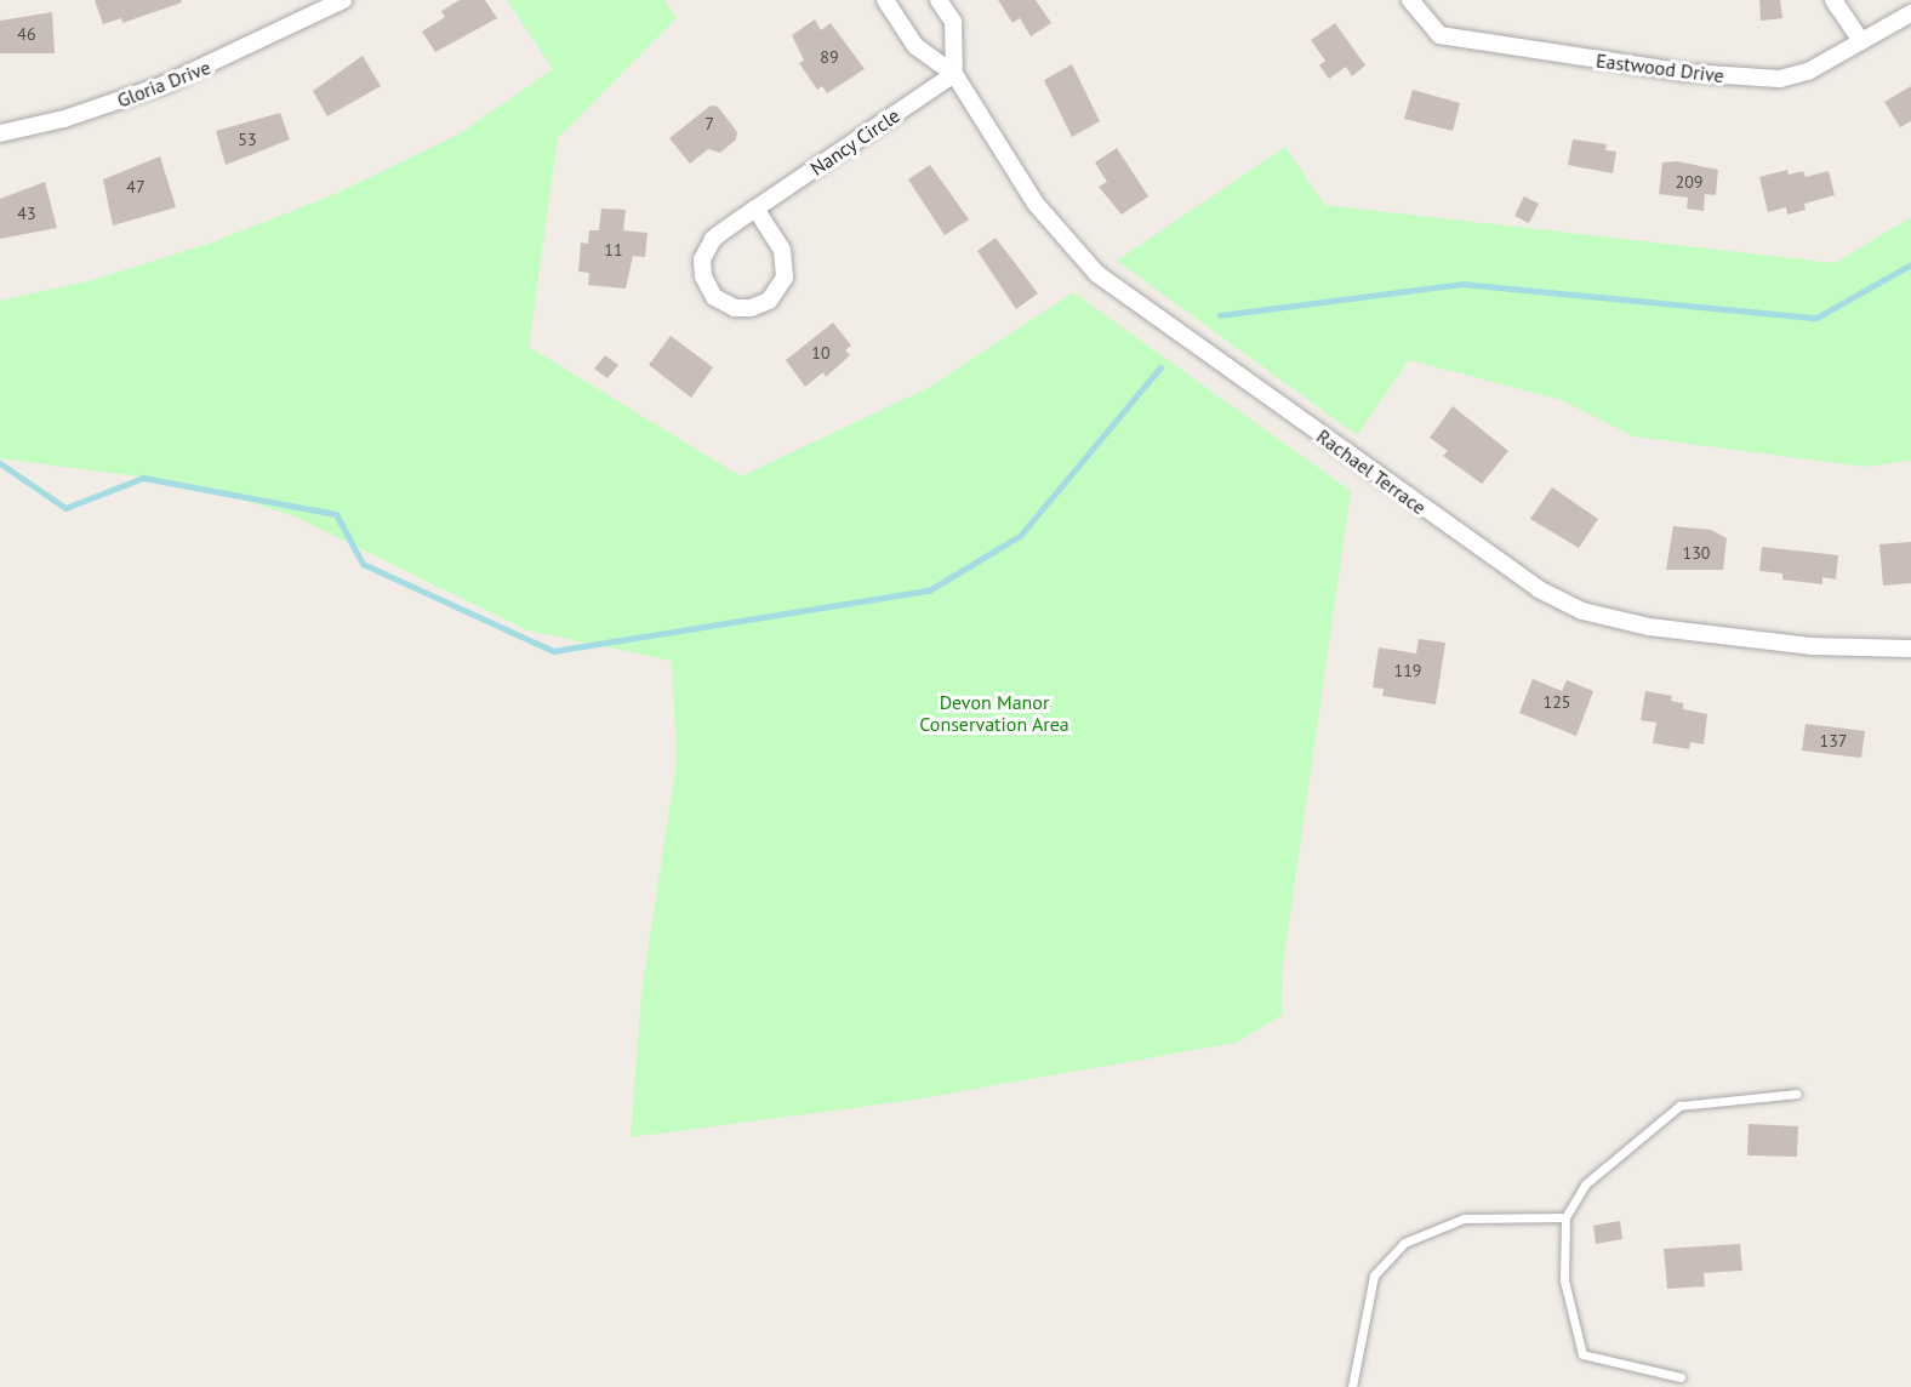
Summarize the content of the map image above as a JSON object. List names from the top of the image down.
{
  "streets": {
    "street": [
      "Eastwood Drive",
      "Gloria Drive",
      "Nancy Circle",
      "Rachael Terrace"
    ]
  },
  "crossings": [
    ["Nancy Circle", "Rachael Terrace"]
  ],
  "parks": ["Devon Manor Conservation Area"],
  "house_numbers": [
    "46",
    "89",
    "7",
    "53",
    "209",
    "47",
    "43",
    "11",
    "10",
    "130",
    "119",
    "125",
    "137"
  ]
}
